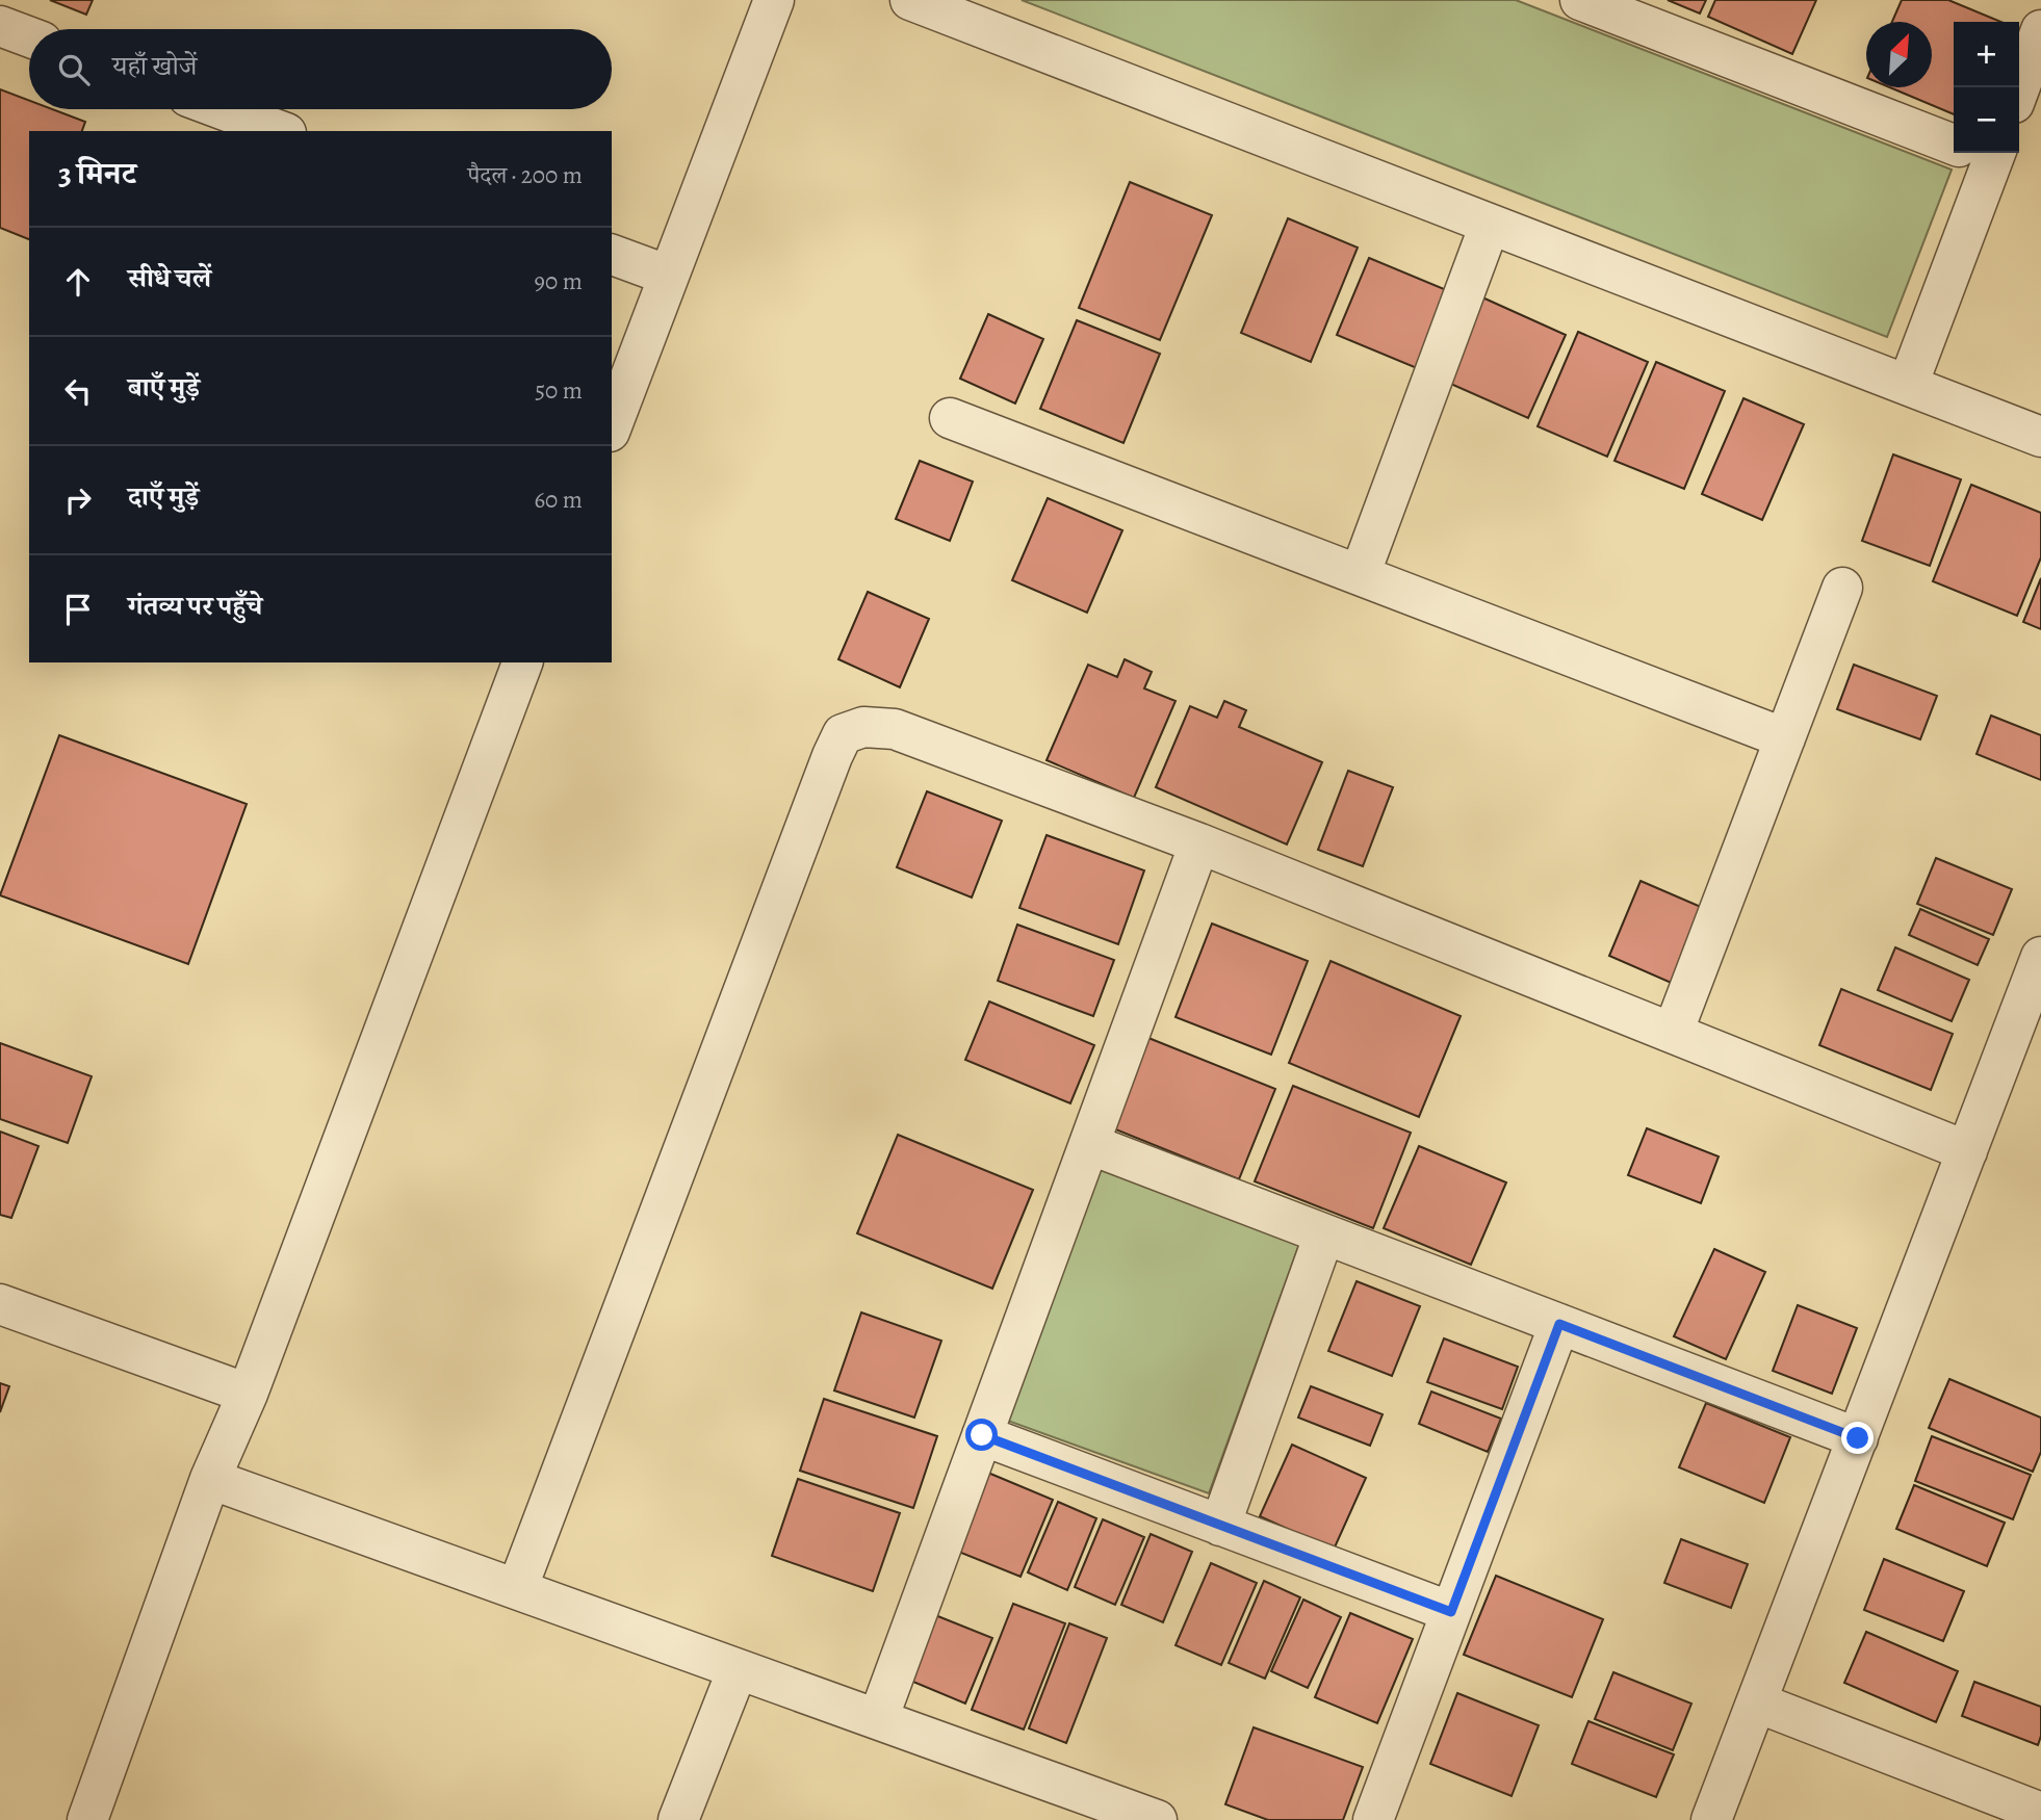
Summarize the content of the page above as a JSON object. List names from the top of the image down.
{
  "north": "top right",
  "page": {
    "map_buttons": ["+", "−"],
    "search": "यहाँ खोजें",
    "heading": ["3 मिनट", "पैदल · 200 m"],
    "list": [
      ["सीधे चलें", "90 m"],
      ["बाएँ मुड़ें", "50 m"],
      ["दाएँ मुड़ें", "60 m"],
      "गंतव्य पर पहुँचे"
    ]
  }
}
